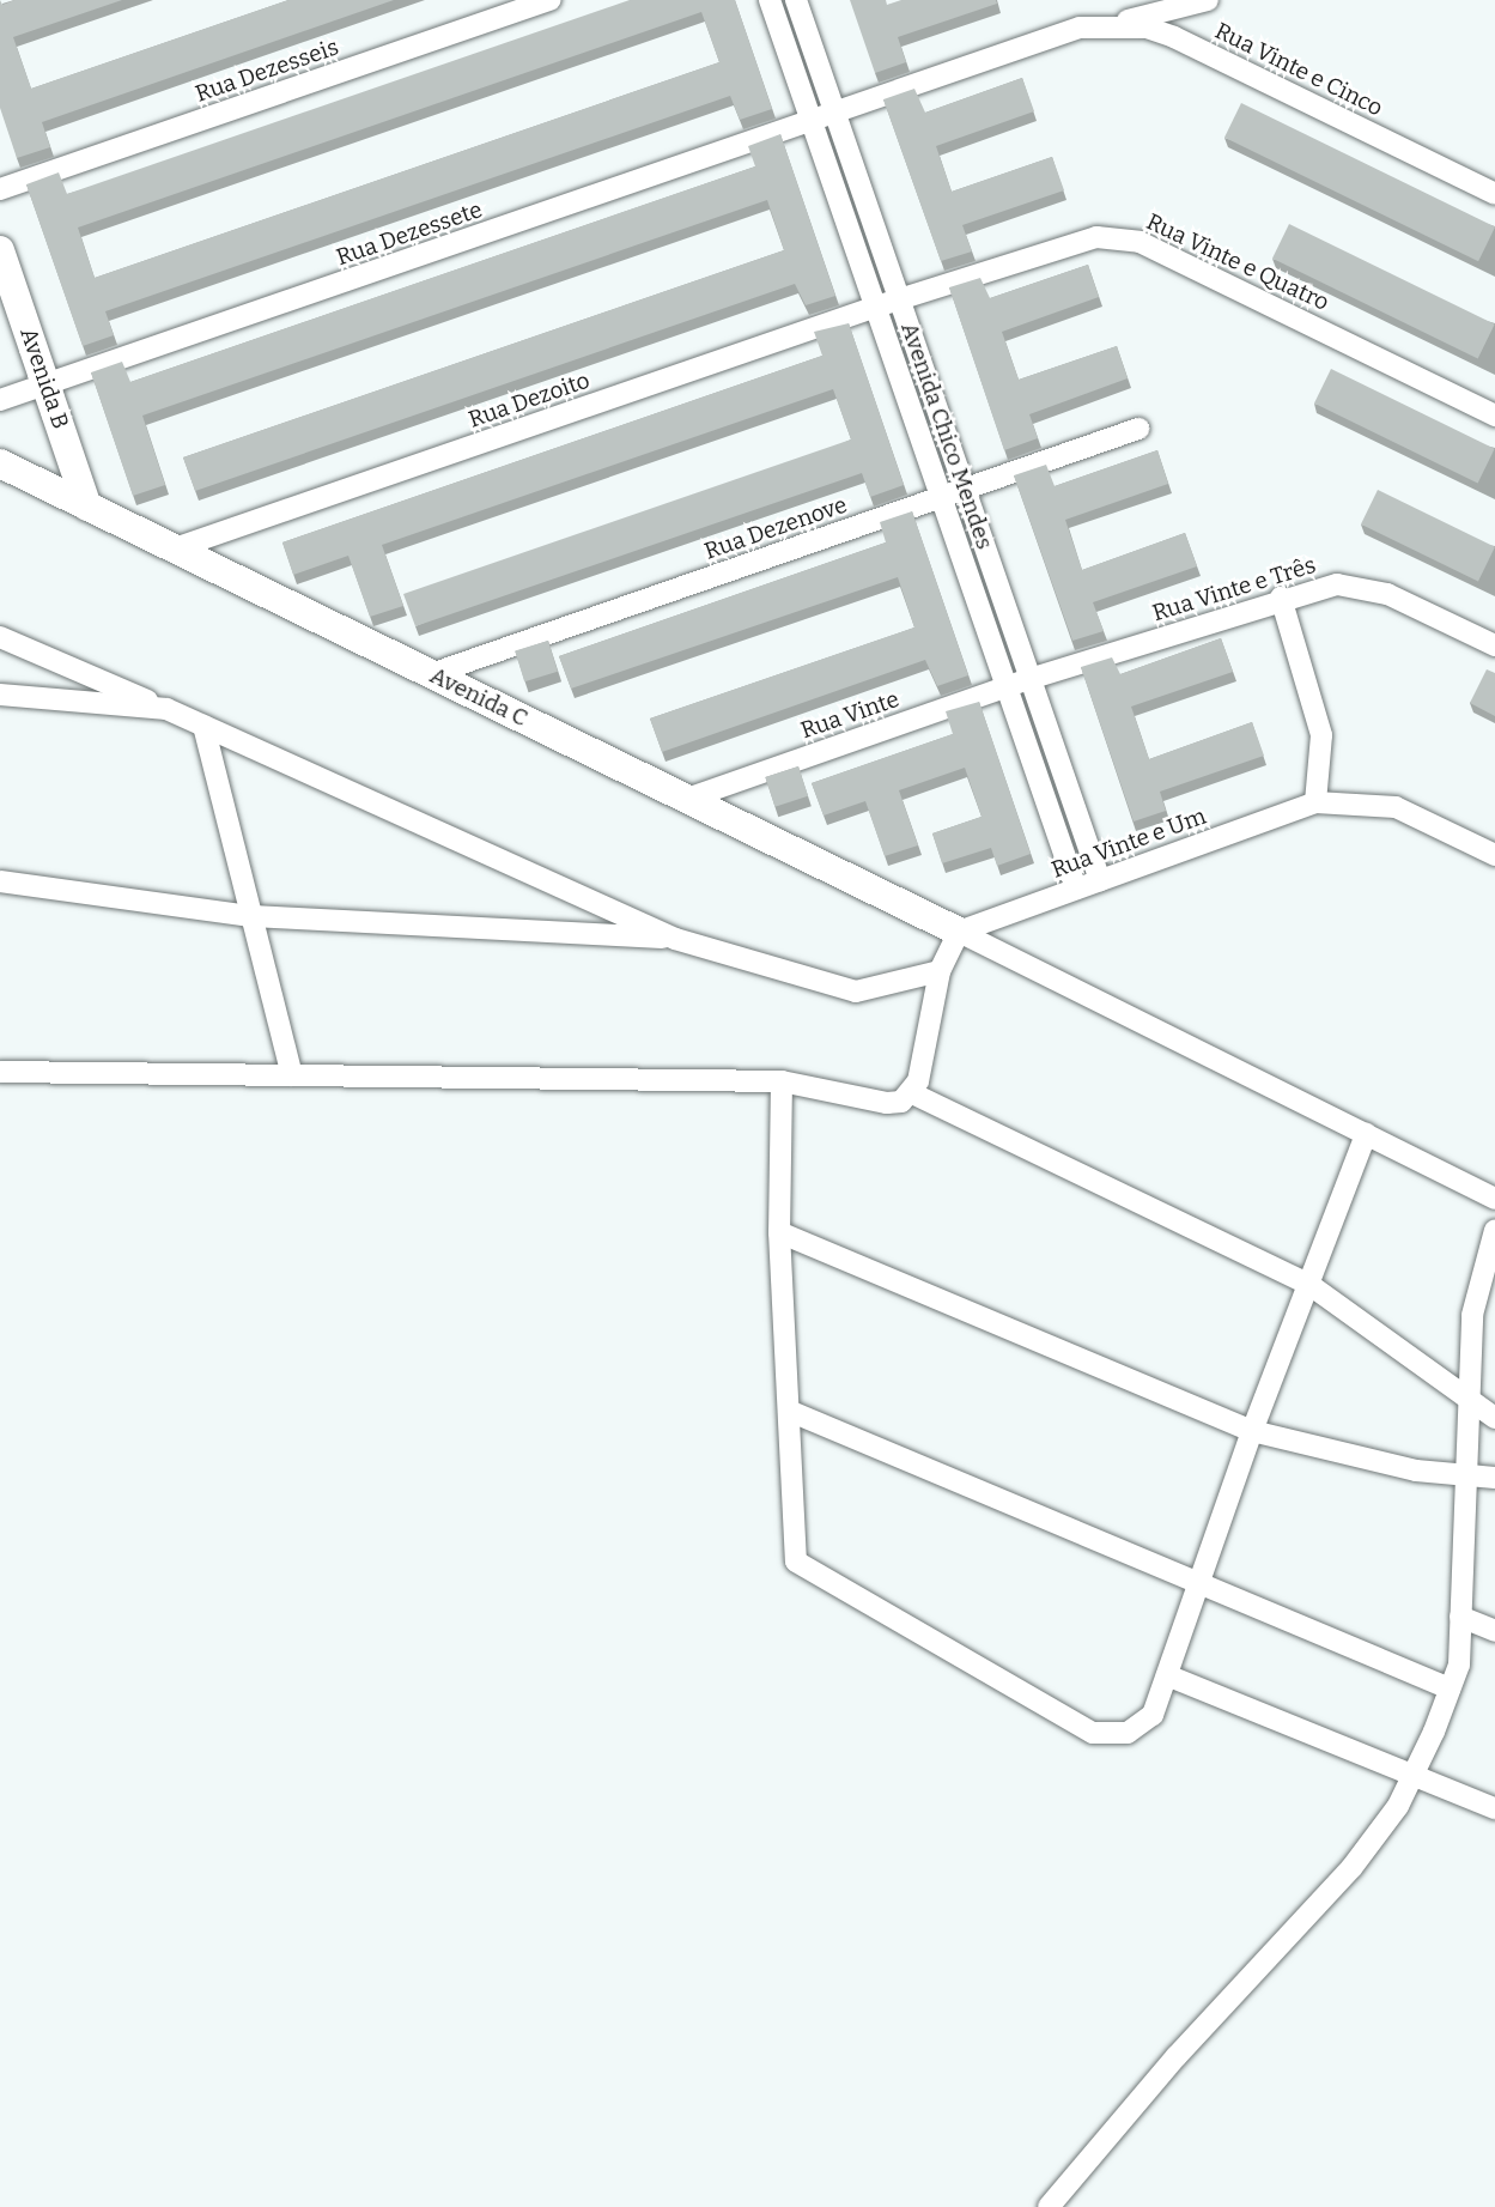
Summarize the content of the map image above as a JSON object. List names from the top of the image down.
{
  "streets": {
    "street": [
      "Rua Vinte e Cinco",
      "Rua Dezesseis",
      "Rua Dezessete",
      "Rua Vinte e Quatro",
      "Avenida B",
      "Rua Dezoito",
      "Avenida Chico Mendes",
      "Rua Dezenove",
      "Rua Vinte e Três",
      "Avenida C",
      "Rua Vinte",
      "Rua Vinte e Um"
    ]
  },
  "crossings": [
    ["Rua Vinte e Cinco", "Rua Dezessete"],
    ["Rua Vinte e Cinco", "Avenida Chico Mendes"],
    ["Rua Dezessete", "Avenida B"],
    ["Rua Dezessete", "Avenida Chico Mendes"],
    ["Rua Vinte e Quatro", "Rua Dezoito"],
    ["Rua Vinte e Quatro", "Avenida Chico Mendes"],
    ["Avenida B", "Avenida C"],
    ["Rua Dezoito", "Avenida Chico Mendes"],
    ["Rua Dezoito", "Avenida C"],
    ["Avenida Chico Mendes", "Rua Dezenove"],
    ["Avenida Chico Mendes", "Rua Vinte e Três"],
    ["Avenida Chico Mendes", "Rua Vinte"],
    ["Avenida Chico Mendes", "Rua Vinte e Um"],
    ["Rua Dezenove", "Avenida C"],
    ["Rua Vinte e Três", "Rua Vinte"],
    ["Avenida C", "Rua Vinte"],
    ["Avenida C", "Rua Vinte e Um"]
  ]
}
